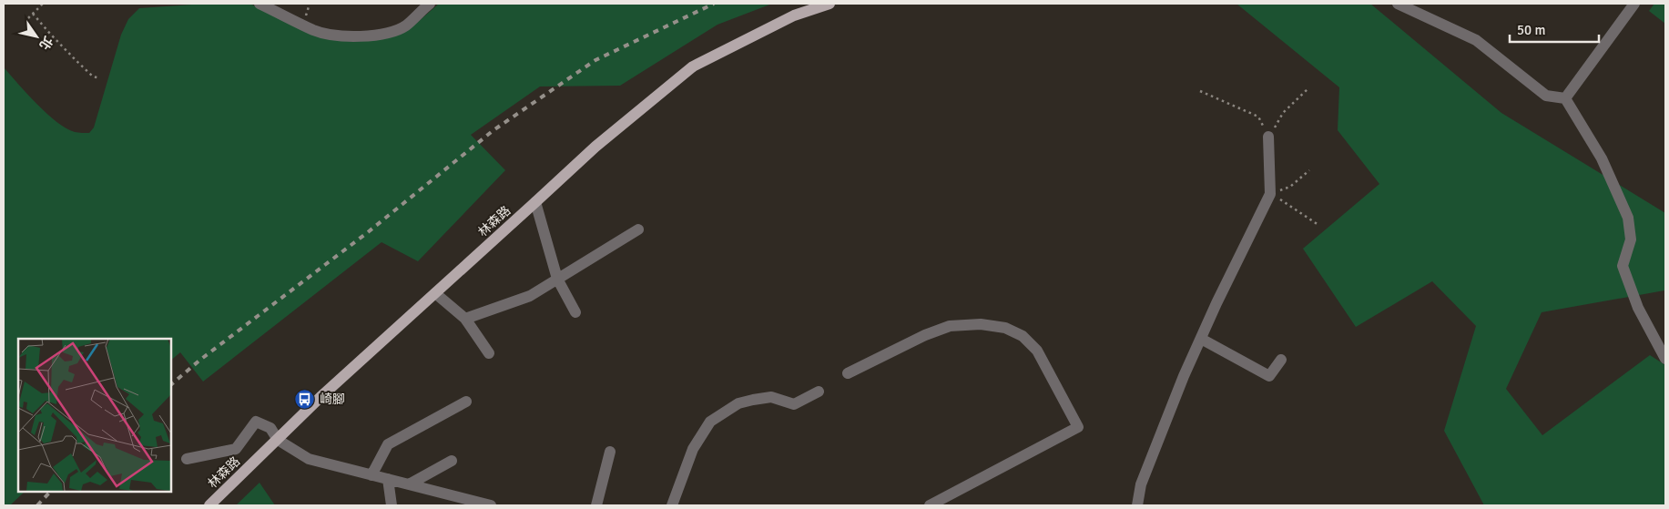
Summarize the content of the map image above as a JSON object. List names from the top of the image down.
{
  "streets": {
    "main road": ["林森路"]
  },
  "places": {
    "bus stop": ["崎腳"]
  },
  "scale_bar": "50 m",
  "north": "bottom right"
}
